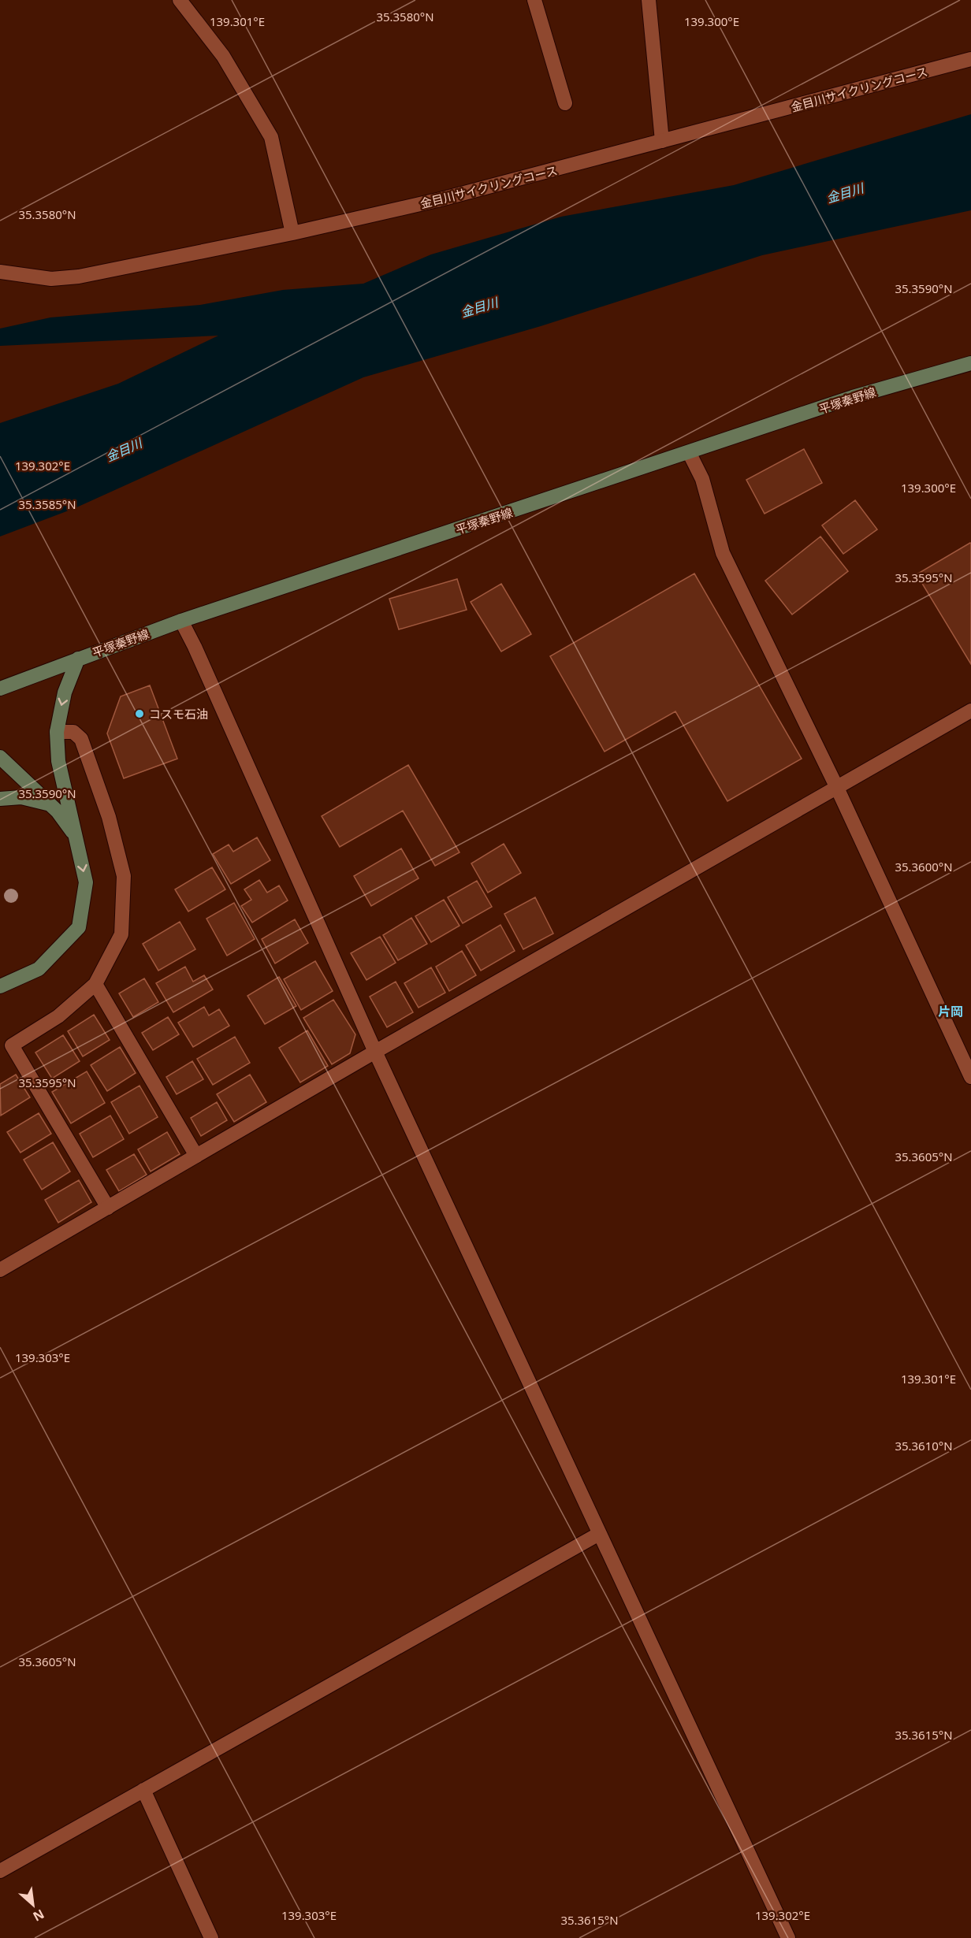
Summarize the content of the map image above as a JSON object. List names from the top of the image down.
{
  "streets": {
    "main road": ["平塚秦野線"],
    "street": ["金目川サイクリングコース"]
  },
  "districts": ["片岡"],
  "water": ["金目川"],
  "places": ["コスモ石油"],
  "north": "bottom right",
  "coordinates": [
    "35.3580°N",
    "139.301°E",
    "139.300°E",
    "35.3590°N",
    "139.302°E",
    "35.3585°N",
    "35.3595°N",
    "35.3600°N",
    "35.3605°N",
    "139.303°E",
    "35.3610°N",
    "35.3615°N"
  ]
}
